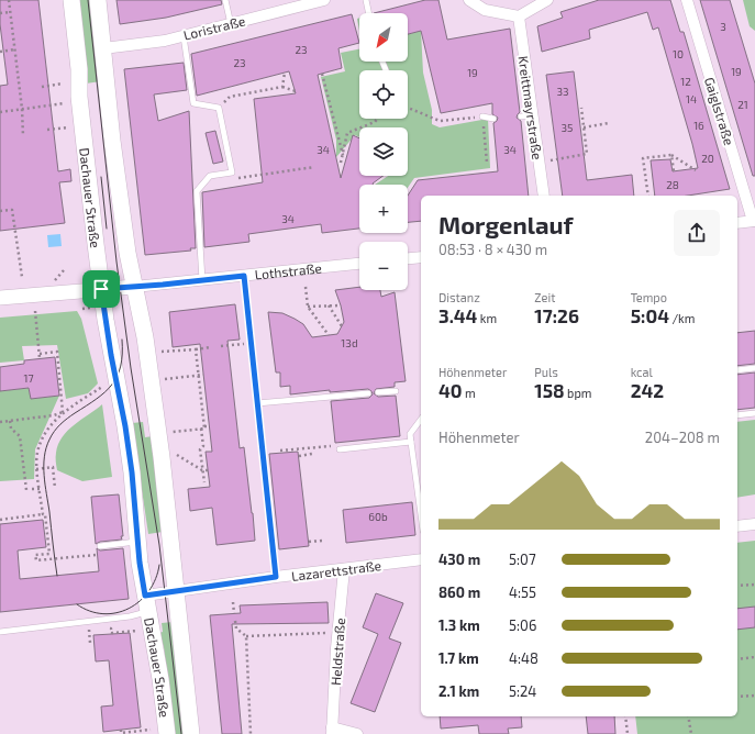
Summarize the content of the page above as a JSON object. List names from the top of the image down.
{
  "streets": {
    "main road": ["Dachauer Straße"],
    "street": [
      "Loristraße",
      "Kreittmayrstraße",
      "Gaiglstraße",
      "Lothstraße",
      "Lazarettstraße",
      "Heldstraße"
    ]
  },
  "crossings": [
    ["Loristraße", "Dachauer Straße"],
    ["Dachauer Straße", "Lothstraße"],
    ["Dachauer Straße", "Lazarettstraße"],
    ["Lazarettstraße", "Heldstraße"]
  ],
  "house_numbers": [
    "3",
    "23",
    "10",
    "23",
    "19",
    "19",
    "12",
    "33",
    "14",
    "21",
    "16",
    "35",
    "34",
    "34",
    "20",
    "28",
    "34",
    "13d",
    "17",
    "60b"
  ],
  "north": "bottom left",
  "page": {
    "map_buttons": ["+", "−"],
    "heading": ["Morgenlauf", "08:53 · 8 × 430 m"],
    "stats": [
      ["Distanz", "3.44 km"],
      ["Zeit", "17:26"],
      ["Tempo", "5:04 /km"],
      ["Höhenmeter", "40 m"],
      ["Puls", "158 bpm"],
      ["kcal", "242"]
    ],
    "chart": ["Höhenmeter", "204–208 m"],
    "list": [
      {
        "name": "430 m",
        "note": "5:07"
      },
      {
        "name": "860 m",
        "note": "4:55"
      },
      {
        "name": "1.3 km",
        "note": "5:06"
      },
      {
        "name": "1.7 km",
        "note": "4:48"
      },
      {
        "name": "2.1 km",
        "note": "5:24"
      }
    ]
  }
}
